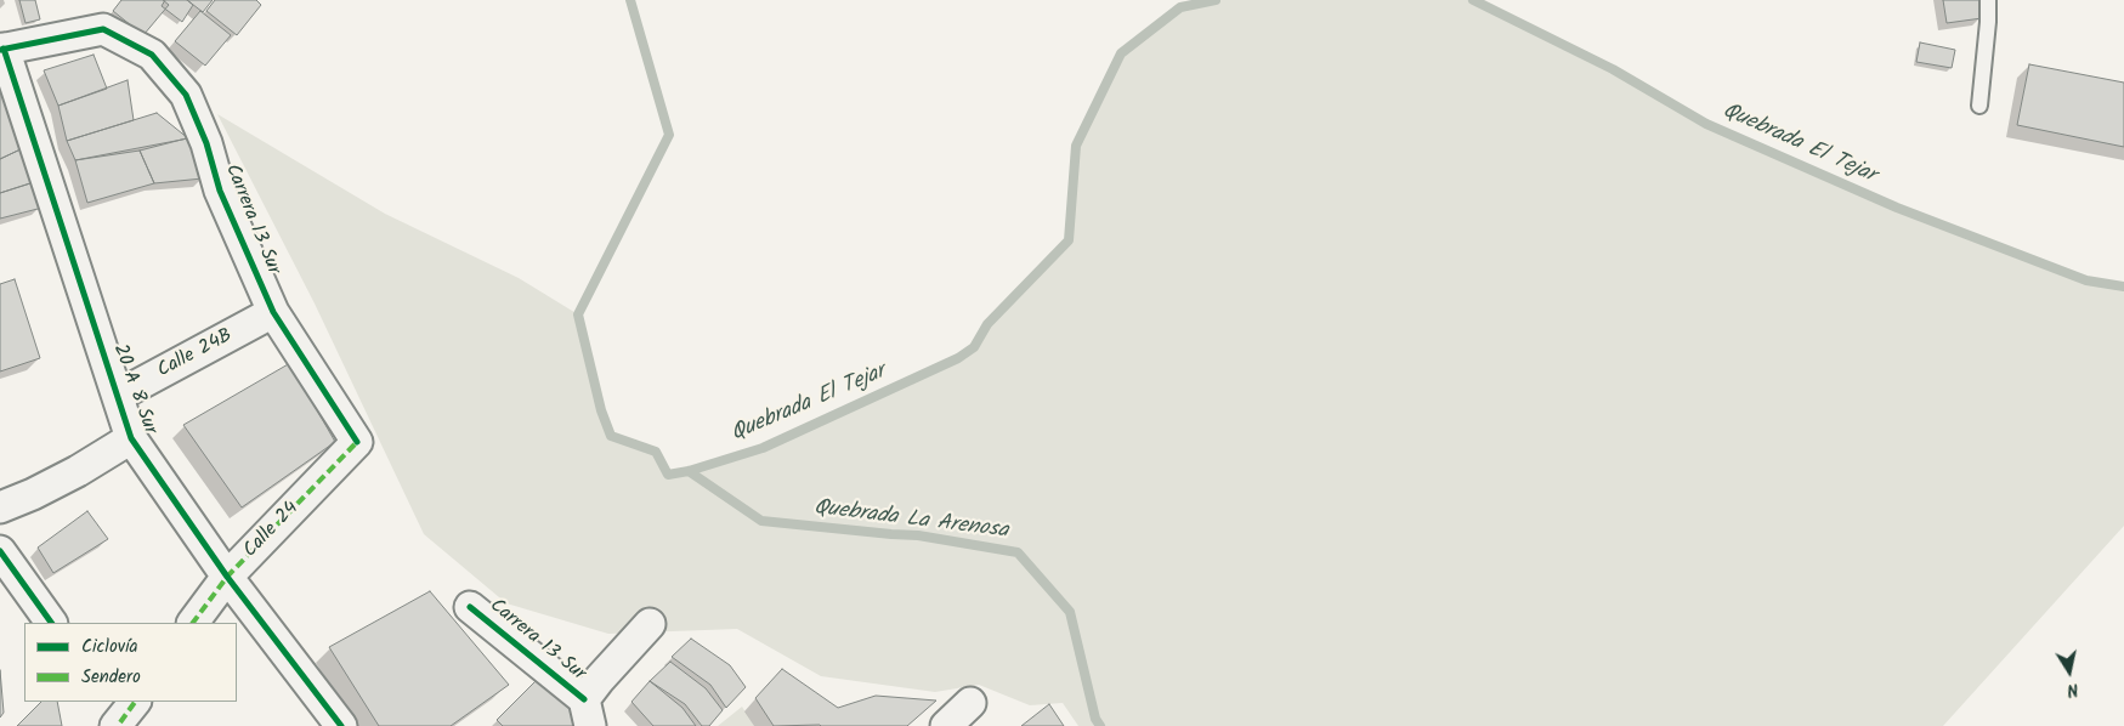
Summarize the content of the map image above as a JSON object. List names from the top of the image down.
{
  "streets": {
    "street": [
      "Carrera 13 Sur",
      "Calle 24B",
      "20 A 8 Sur",
      "Calle 24"
    ]
  },
  "crossings": [
    ["Carrera 13 Sur", "Calle 24B"],
    ["Carrera 13 Sur", "20 A 8 Sur"],
    ["Carrera 13 Sur", "Calle 24"],
    ["Calle 24B", "20 A 8 Sur"],
    ["20 A 8 Sur", "Calle 24"]
  ],
  "water": ["Quebrada El Tejar", "Quebrada La Arenosa"],
  "legend": ["Ciclovía", "Sendero"],
  "north": "bottom"
}
